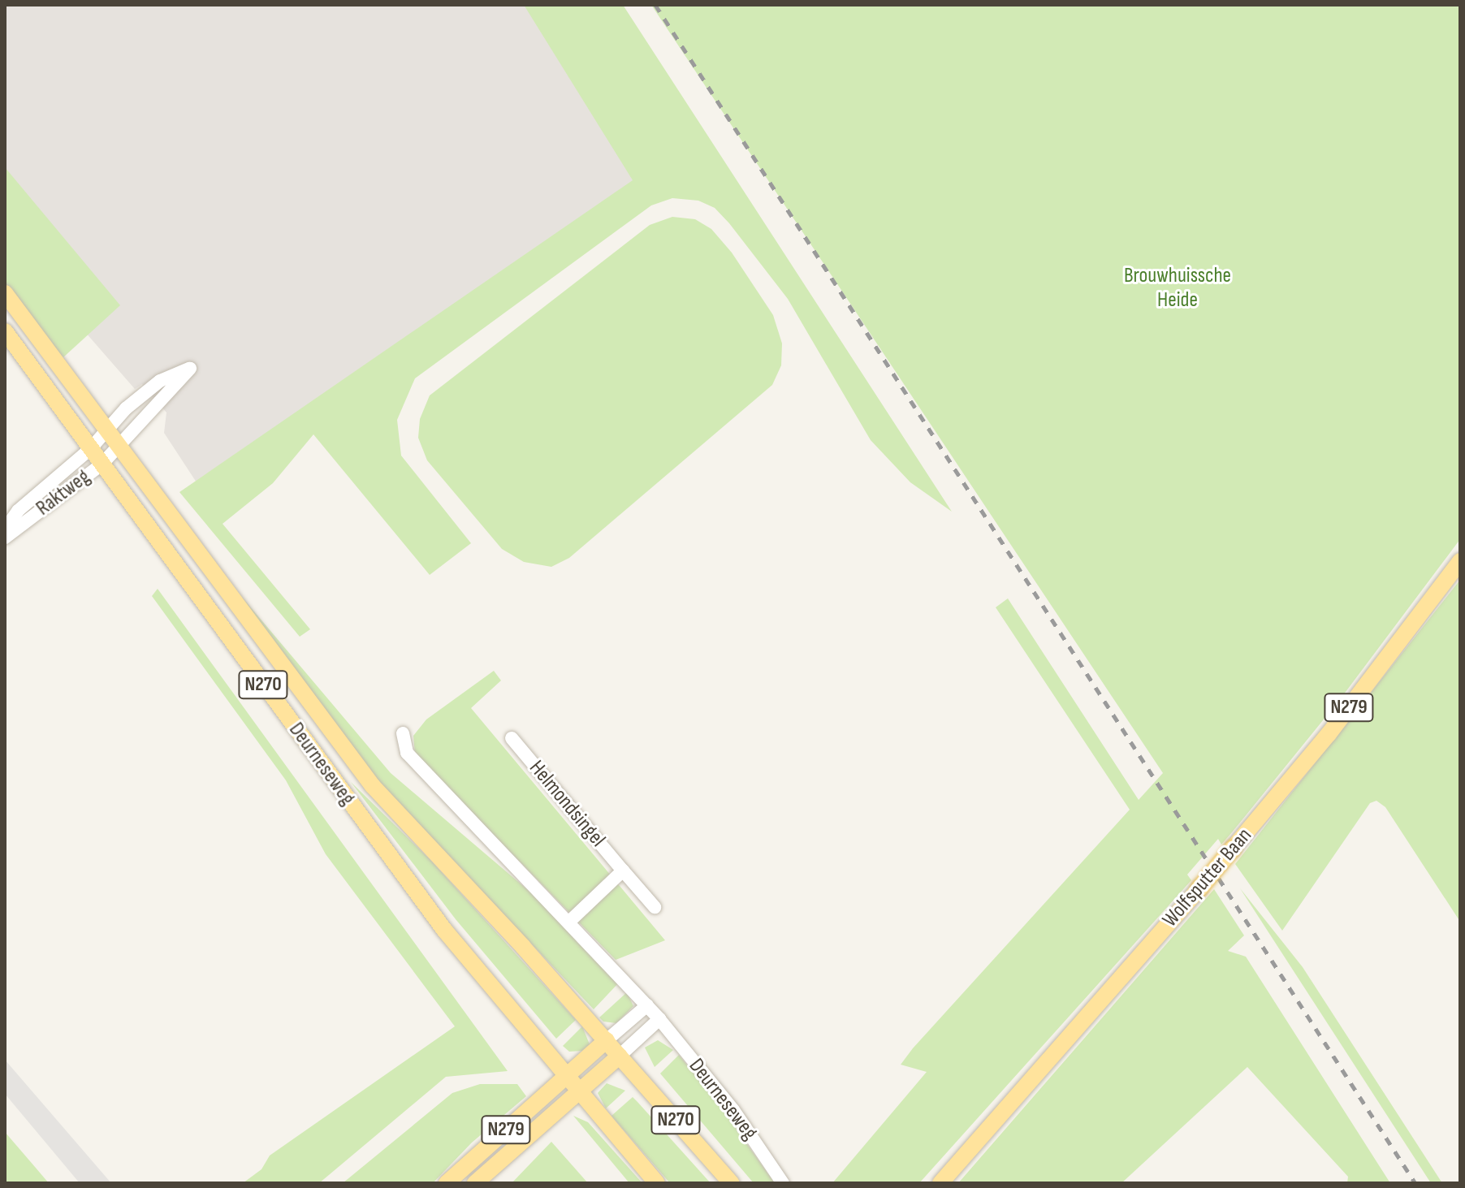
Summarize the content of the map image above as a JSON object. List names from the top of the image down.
{
  "streets": {
    "main road": [
      "N270",
      "N279",
      "Deurneseweg",
      "Wolfsputter Baan"
    ],
    "street": ["Raktweg", "Helmondsingel"]
  },
  "crossings": [
    ["Raktweg", "Deurneseweg"],
    ["N279", "Deurneseweg"]
  ],
  "parks": ["Brouwhuissche Heide"]
}
